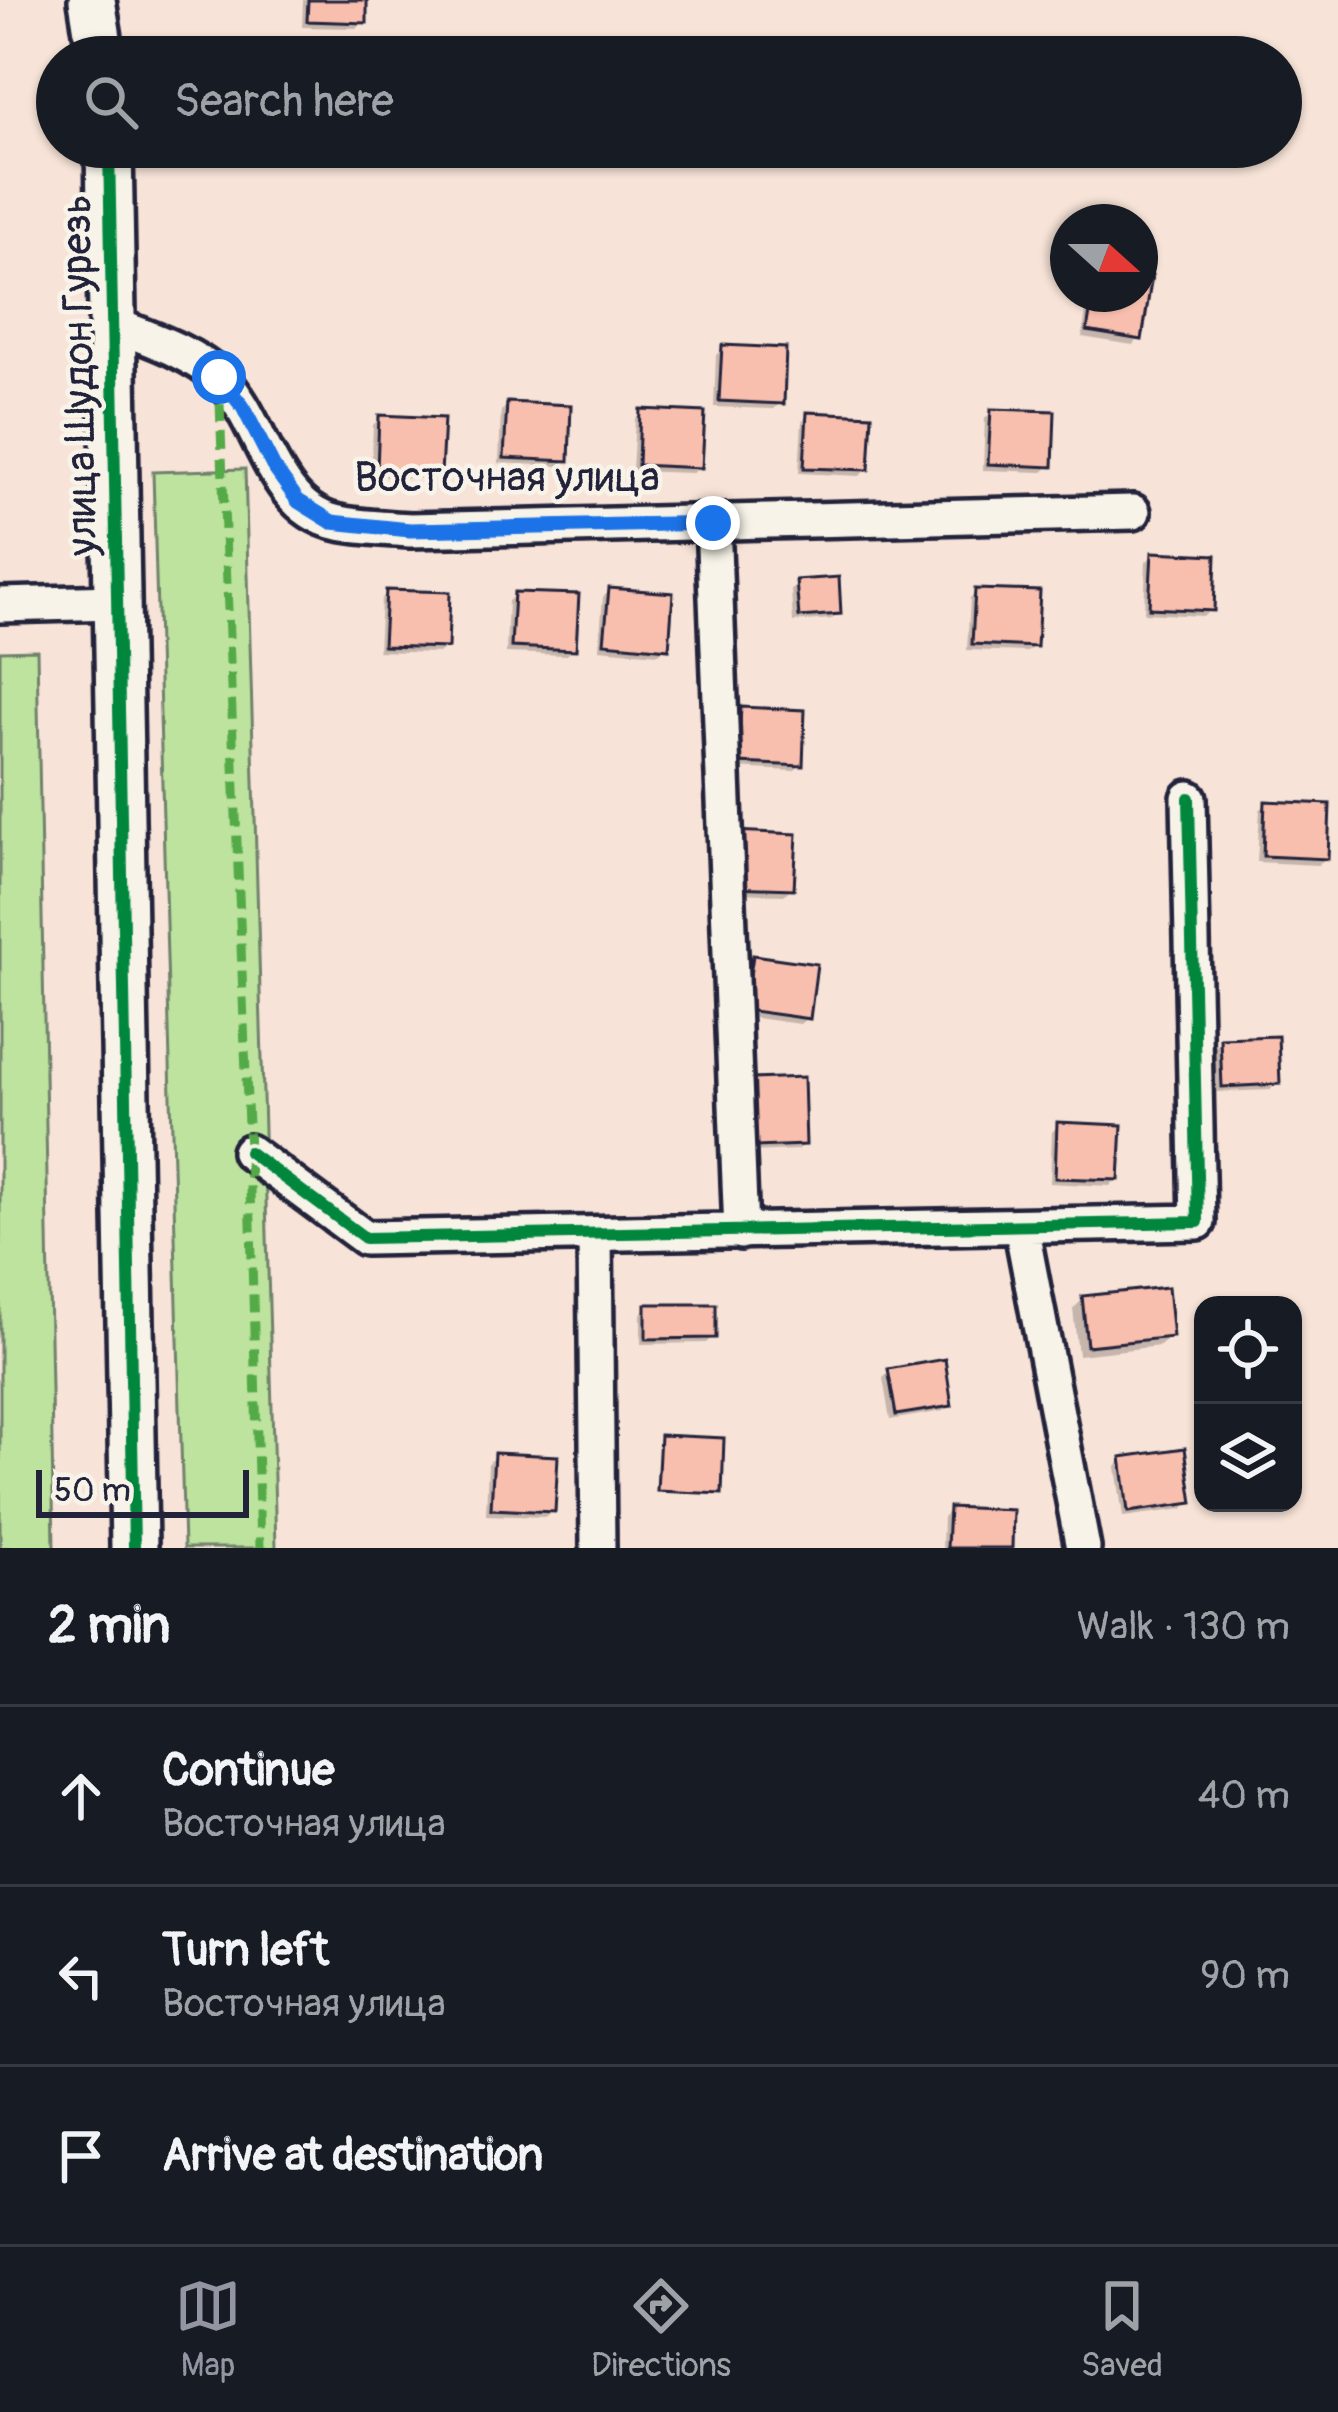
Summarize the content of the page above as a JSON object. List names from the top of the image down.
{
  "streets": {
    "street": ["улица Шудон Гурезь", "Восточная улица"]
  },
  "crossings": [
    ["улица Шудон Гурезь", "Восточная улица"]
  ],
  "scale_bar": "50 m",
  "north": "right",
  "page": {
    "search": "Search here",
    "scale": "50 m",
    "heading": ["2 min", "Walk · 130 m"],
    "list": [
      ["Continue", "Восточная улица", "40 m"],
      ["Turn left", "Восточная улица", "90 m"],
      "Arrive at destination"
    ],
    "nav": ["Map", "Directions", "Saved"]
  }
}
